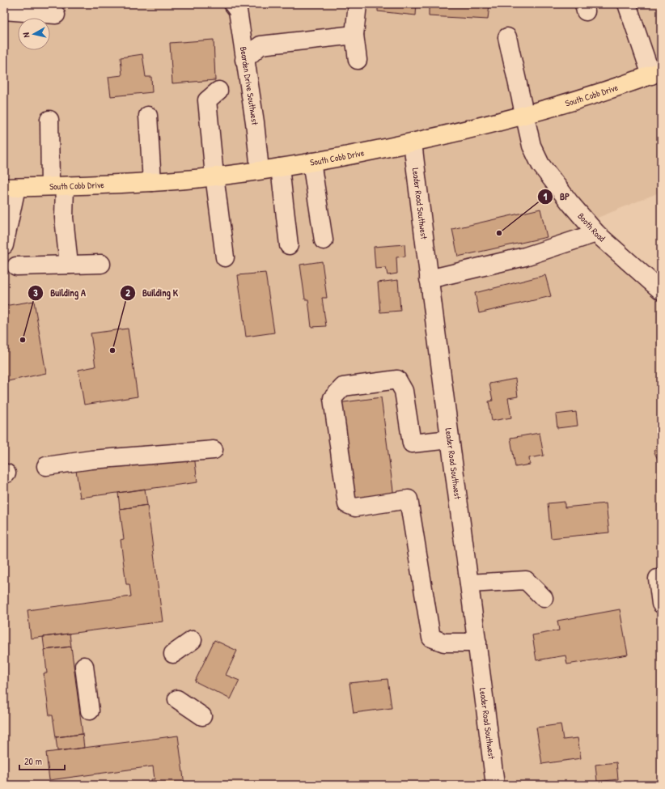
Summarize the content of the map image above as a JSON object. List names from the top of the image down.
{
  "streets": {
    "main road": ["South Cobb Drive"],
    "street": ["Bearden Drive Southwest", "Leader Road Southwest", "Booth Road"]
  },
  "crossings": [
    ["Bearden Drive Southwest", "South Cobb Drive"],
    ["South Cobb Drive", "Leader Road Southwest"],
    ["South Cobb Drive", "Booth Road"]
  ],
  "places": ["BP", "Building A", "Building K"],
  "scale_bar": "20 m",
  "north": "left"
}
